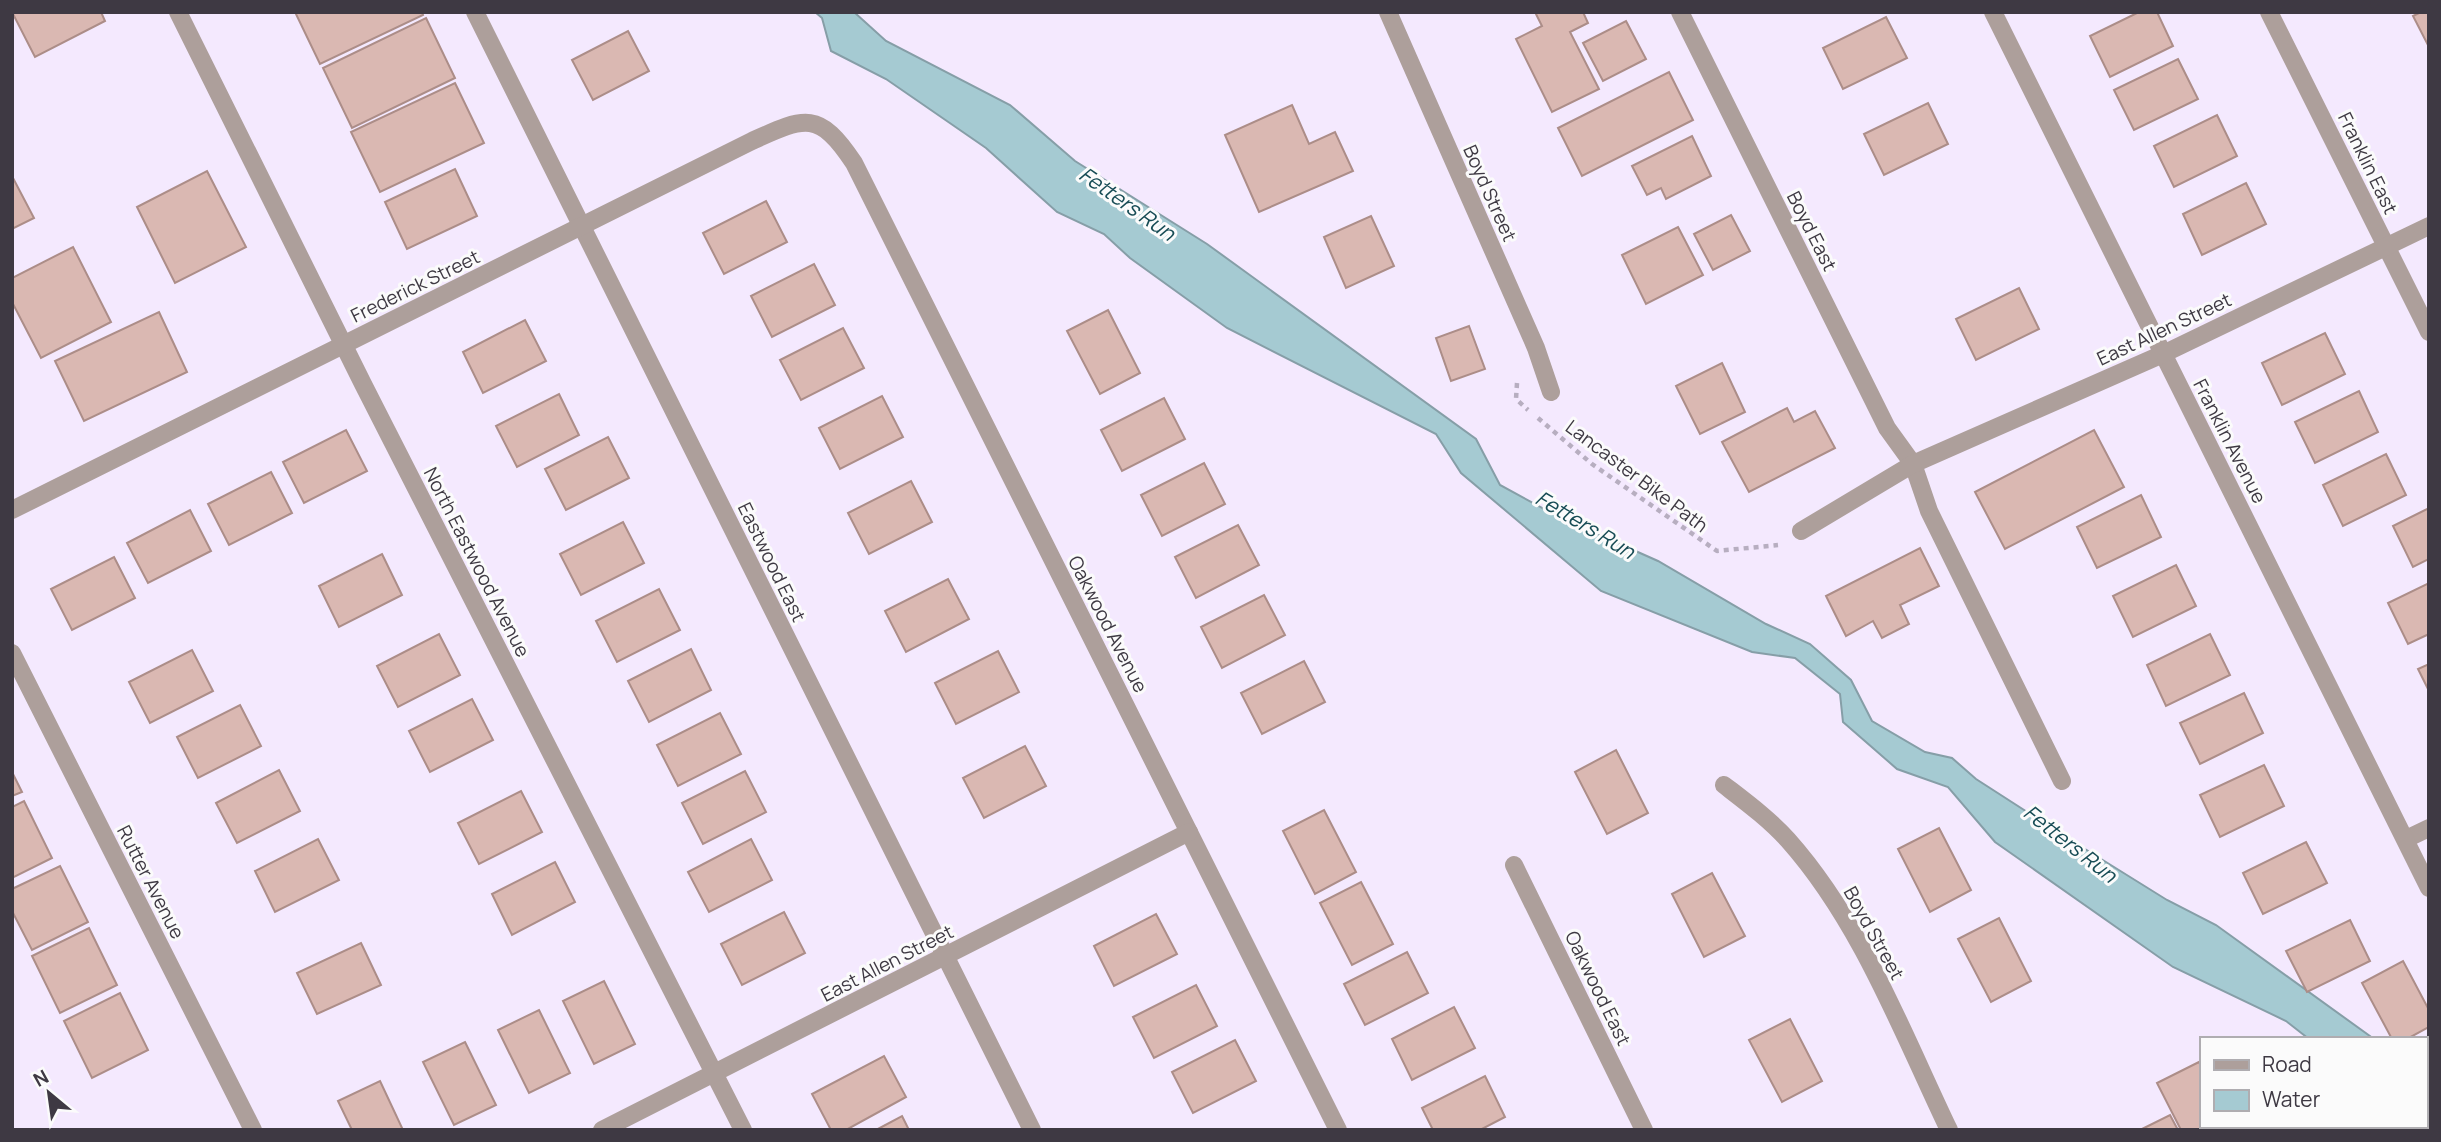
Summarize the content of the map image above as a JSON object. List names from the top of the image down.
{
  "streets": {
    "street": [
      "Franklin East",
      "Boyd Street",
      "Boyd East",
      "Frederick Street",
      "East Allen Street",
      "Franklin Avenue",
      "North Eastwood Avenue",
      "Eastwood East",
      "Oakwood Avenue",
      "Rutter Avenue",
      "Oakwood East"
    ],
    "path": ["Lancaster Bike Path"]
  },
  "crossings": [
    ["Franklin East", "East Allen Street"],
    ["Boyd Street", "Lancaster Bike Path"],
    ["Boyd East", "East Allen Street"],
    ["Frederick Street", "North Eastwood Avenue"],
    ["Frederick Street", "Eastwood East"],
    ["Frederick Street", "Oakwood Avenue"],
    ["East Allen Street", "Franklin Avenue"],
    ["East Allen Street", "Lancaster Bike Path"],
    ["East Allen Street", "North Eastwood Avenue"],
    ["East Allen Street", "Eastwood East"],
    ["East Allen Street", "Oakwood Avenue"]
  ],
  "water": ["Fetters Run"],
  "legend": ["Road", "Water"],
  "north": "top left"
}
